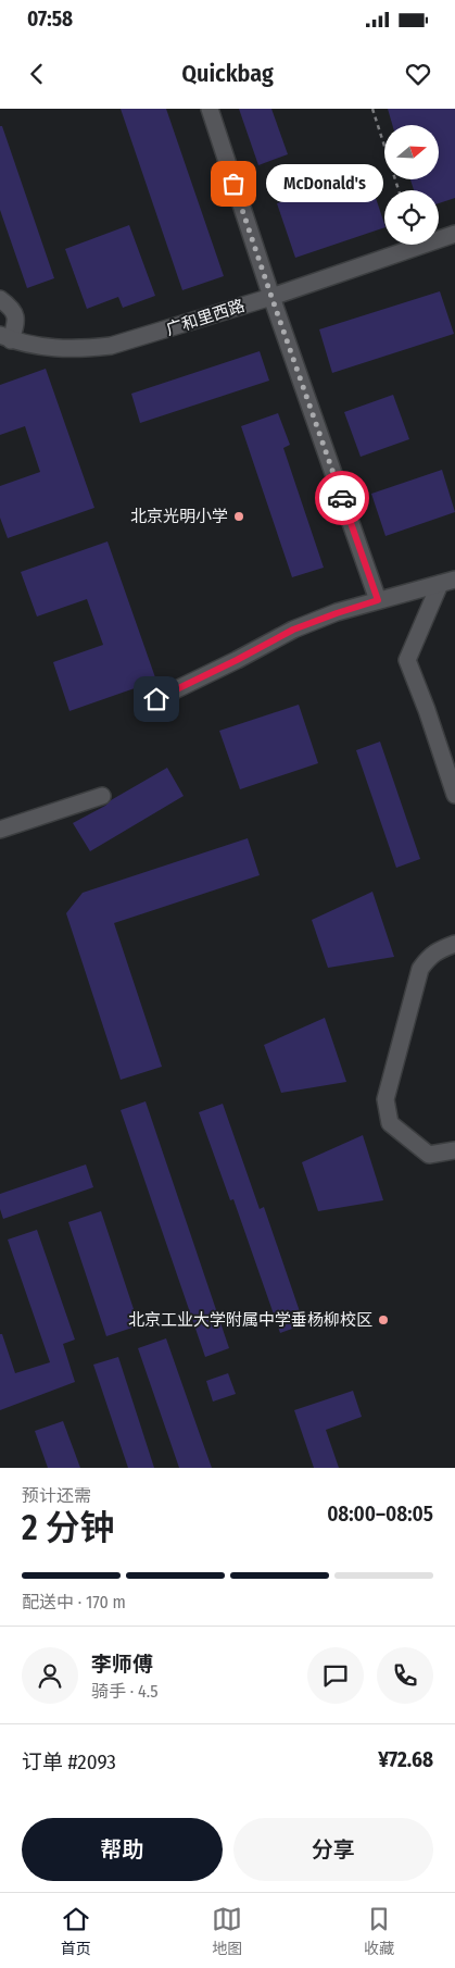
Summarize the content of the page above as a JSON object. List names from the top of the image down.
{
  "streets": {
    "street": ["广和里西路"]
  },
  "places": ["McDonald's", "北京光明小学", "北京工业大学附属中学垂杨柳校区"],
  "north": "right",
  "page": {
    "status": "07:58",
    "header": "Quickbag",
    "bubble": "McDonald's",
    "heading": ["2 分钟", "预计还需", "08:00–08:05"],
    "panel": [
      "李师傅",
      "骑手 · 4.5",
      "订单 #2093",
      "¥72.68"
    ],
    "bar": "配送中 · 170 m",
    "buttons": ["帮助", "分享"],
    "tabs": ["首页", "地图", "收藏"]
  }
}
